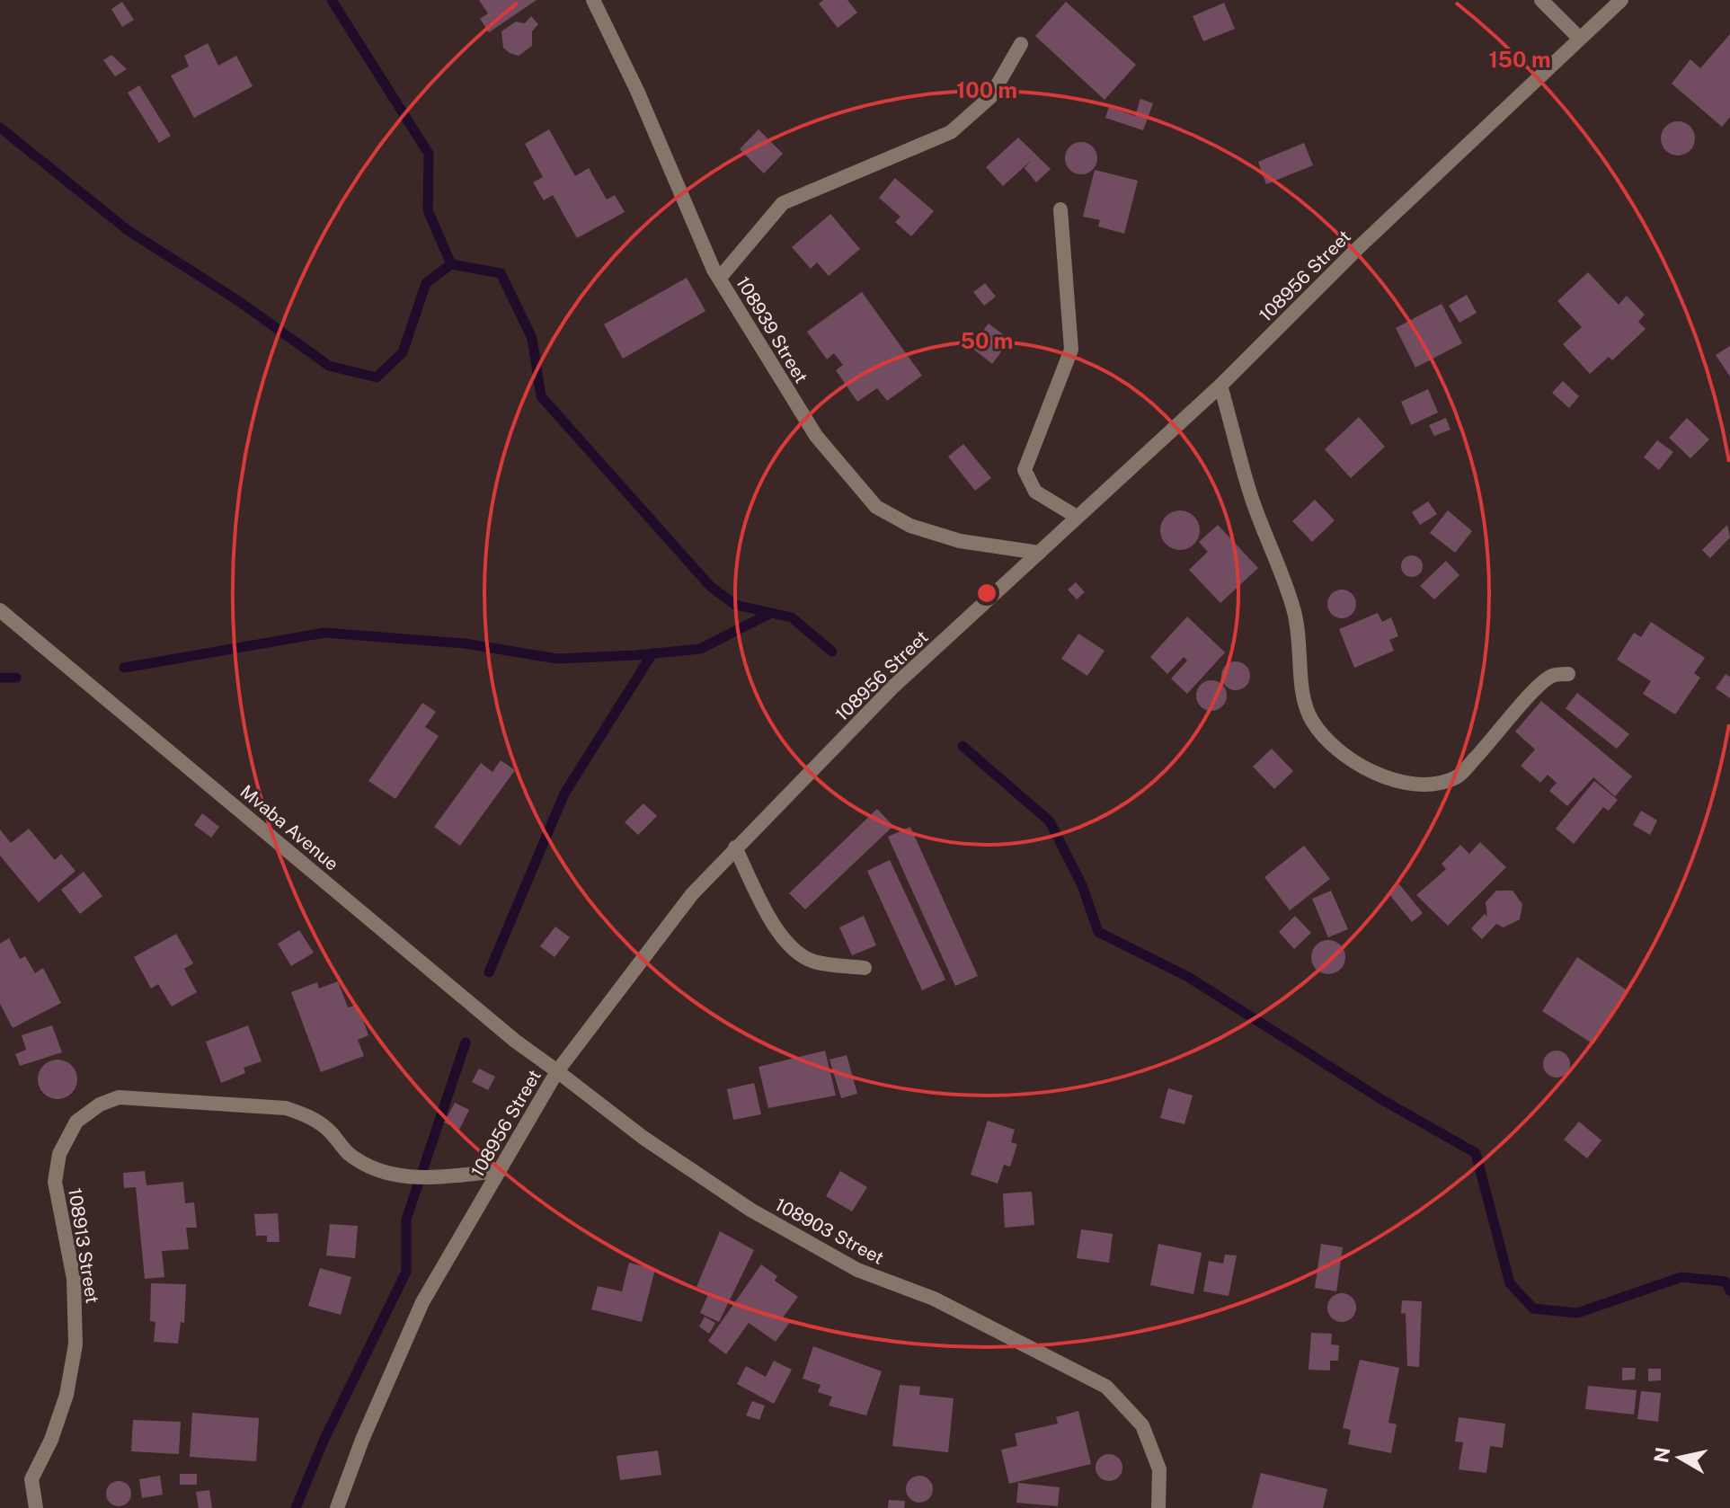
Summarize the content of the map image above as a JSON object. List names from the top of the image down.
{
  "streets": {
    "street": [
      "108956 Street",
      "108939 Street",
      "Mvaba Avenue",
      "108903 Street",
      "108913 Street"
    ]
  },
  "crossings": [
    ["108956 Street", "108939 Street"],
    ["108956 Street", "Mvaba Avenue"],
    ["108956 Street", "108903 Street"],
    ["108956 Street", "108913 Street"],
    ["Mvaba Avenue", "108903 Street"]
  ],
  "north": "left",
  "rings": ["150 m", "100 m", "50 m"]
}
